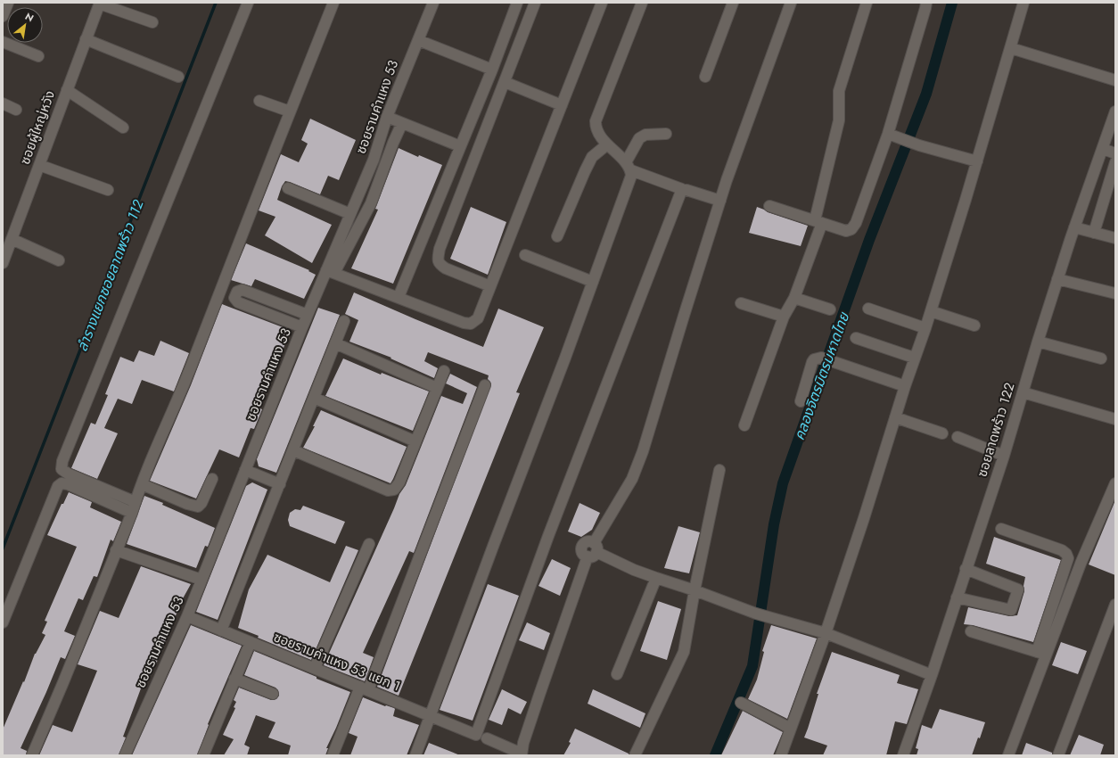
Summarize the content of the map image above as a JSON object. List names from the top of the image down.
{
  "streets": {
    "street": [
      "ซอยรามคำแหง 53",
      "ซอยผู้ใหญ่หวัง",
      "ซอยลาดพร้าว 122",
      "ซอยรามคำแหง 53 แยก 1"
    ]
  },
  "crossings": [
    ["ซอยรามคำแหง 53", "ซอยรามคำแหง 53 แยก 1"]
  ],
  "water": ["ลำรางแยกซอยลาดพร้าว 112", "คลองจิตรมิตรมหาดไทย"],
  "north": "top right"
}
